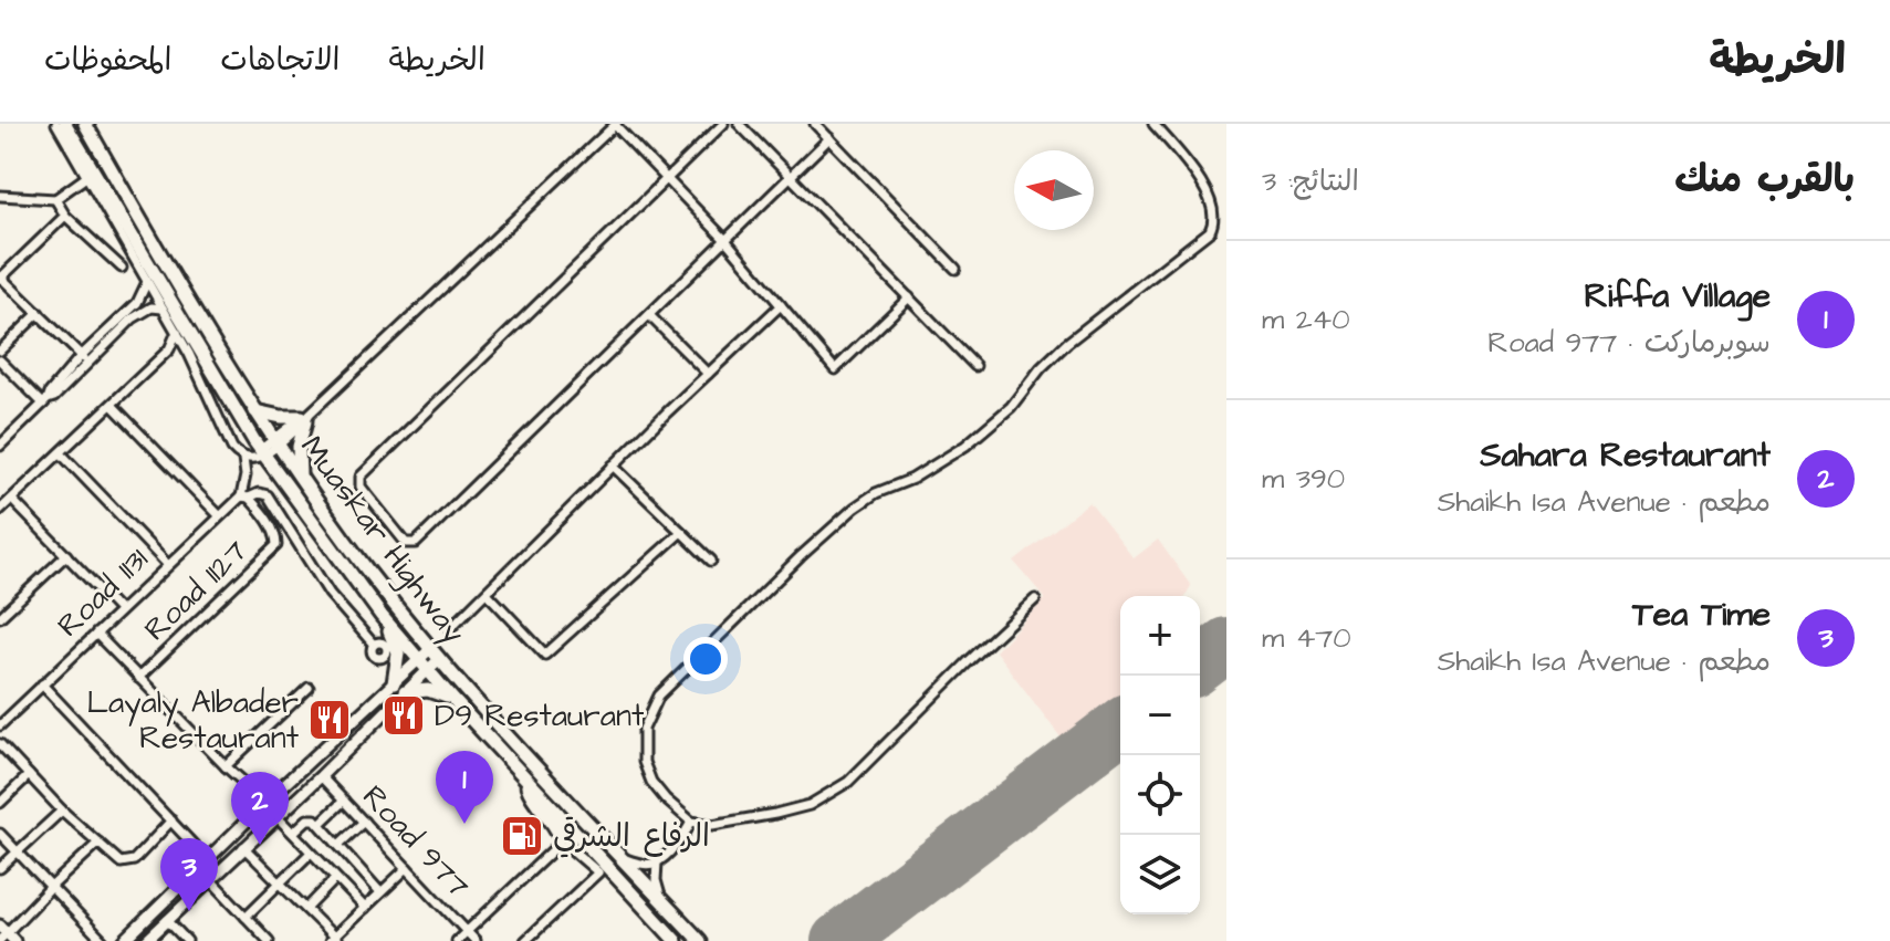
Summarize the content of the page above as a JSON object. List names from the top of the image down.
{
  "streets": {
    "main road": ["Muaskar Highway"],
    "street": ["Road 1127", "Road 1131", "Road 977"]
  },
  "crossings": [
    ["Road 1127", "Road 1131"]
  ],
  "places": {
    "restaurant": ["D9 Restaurant", "Layaly Albader Restaurant"],
    "fuel station": ["الرفاع الشرقي"]
  },
  "north": "left",
  "page": {
    "header": "الخريطة",
    "nav": ["الخريطة", "الاتجاهات", "المحفوظات"],
    "heading": ["بالقرب منك", "النتائج: 3"],
    "list": [
      {
        "mark": "1",
        "name": "Riffa Village",
        "note": "سوبرماركت · Road 977",
        "value": "240 m"
      },
      {
        "mark": "2",
        "name": "Sahara Restaurant",
        "note": "مطعم · Shaikh Isa Avenue",
        "value": "390 m"
      },
      {
        "mark": "3",
        "name": "Tea Time",
        "note": "مطعم · Shaikh Isa Avenue",
        "value": "470 m"
      }
    ],
    "map_buttons": ["+", "−"],
    "pins": ["1", "2", "3"]
  }
}
